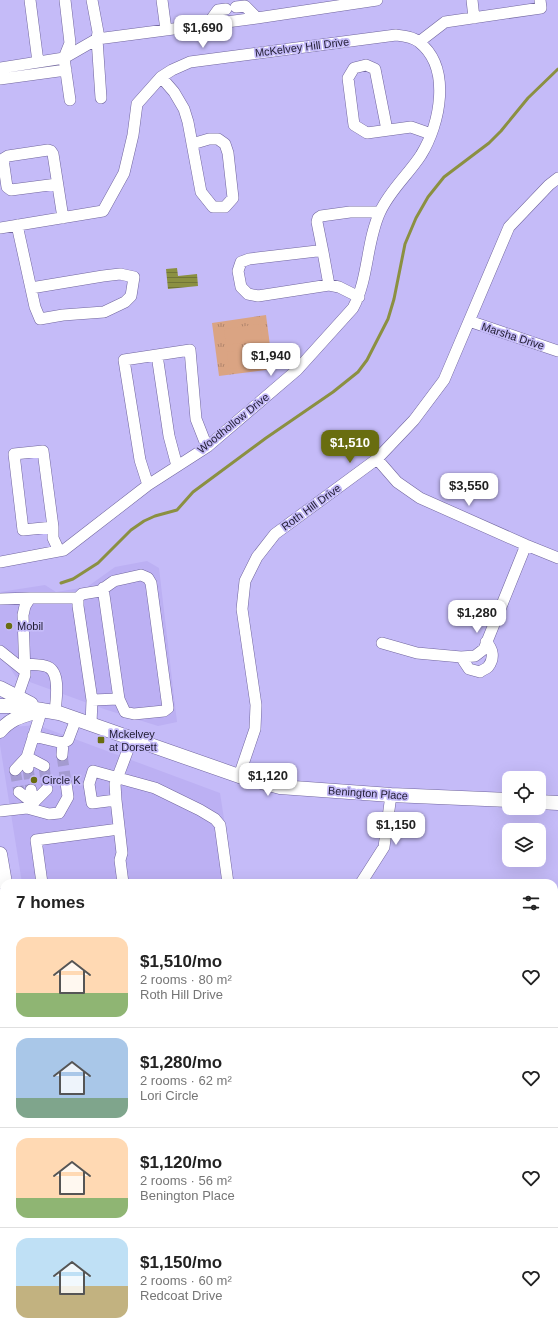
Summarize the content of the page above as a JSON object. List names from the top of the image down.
{
  "streets": {
    "main road": ["Benington Place"],
    "street": [
      "McKelvey Hill Drive",
      "Marsha Drive",
      "Woodhollow Drive",
      "Roth Hill Drive"
    ]
  },
  "crossings": [
    ["McKelvey Hill Drive", "Woodhollow Drive"],
    ["Marsha Drive", "Roth Hill Drive"],
    ["Roth Hill Drive", "Benington Place"]
  ],
  "places": {
    "other": ["Mobil", "Circle K"],
    "transit": ["Mckelvey at Dorsett"]
  },
  "page": {
    "price": [
      "$1,690",
      "$1,940",
      "$1,510",
      "$3,550",
      "$1,280",
      "$1,120",
      "$1,150"
    ],
    "heading": "7 homes",
    "list": [
      {
        "name": "$1,510/mo",
        "note": "2 rooms · 80 m² · Roth Hill Drive"
      },
      {
        "name": "$1,280/mo",
        "note": "2 rooms · 62 m² · Lori Circle"
      },
      {
        "name": "$1,120/mo",
        "note": "2 rooms · 56 m² · Benington Place"
      },
      {
        "name": "$1,150/mo",
        "note": "2 rooms · 60 m² · Redcoat Drive"
      }
    ]
  }
}
